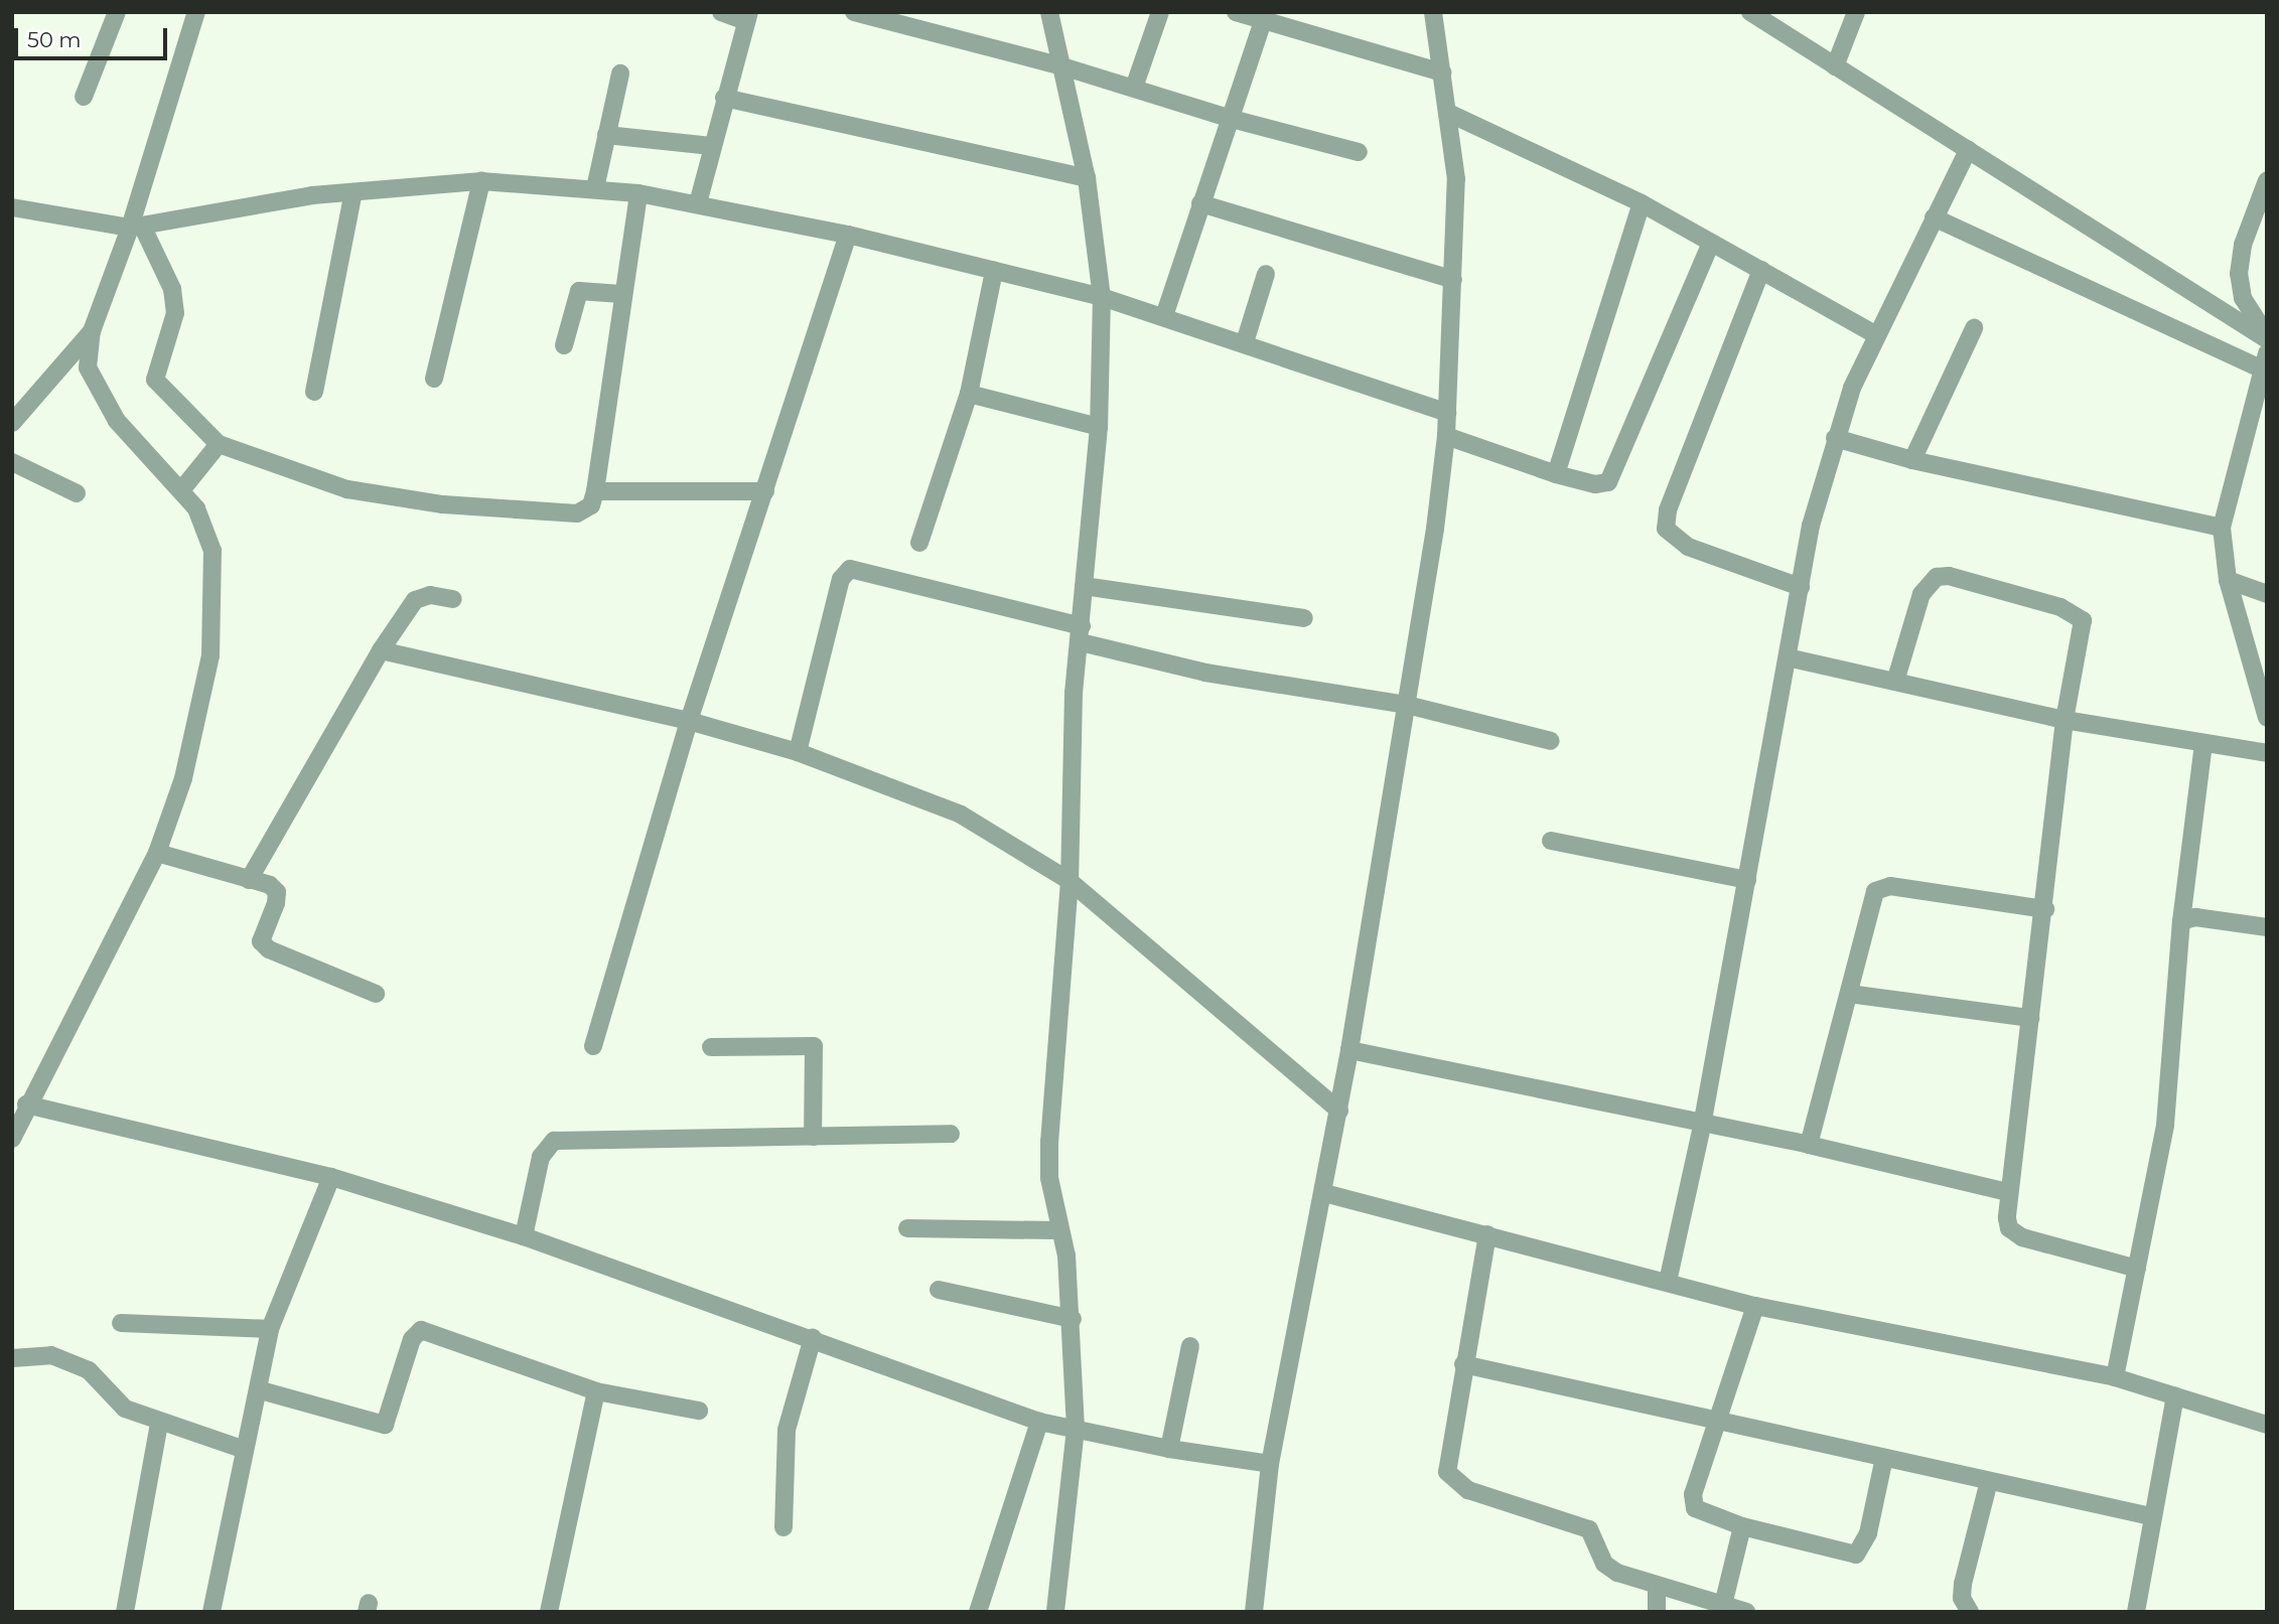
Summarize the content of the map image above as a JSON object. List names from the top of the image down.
{
  "scale_bar": "50 m"
}
